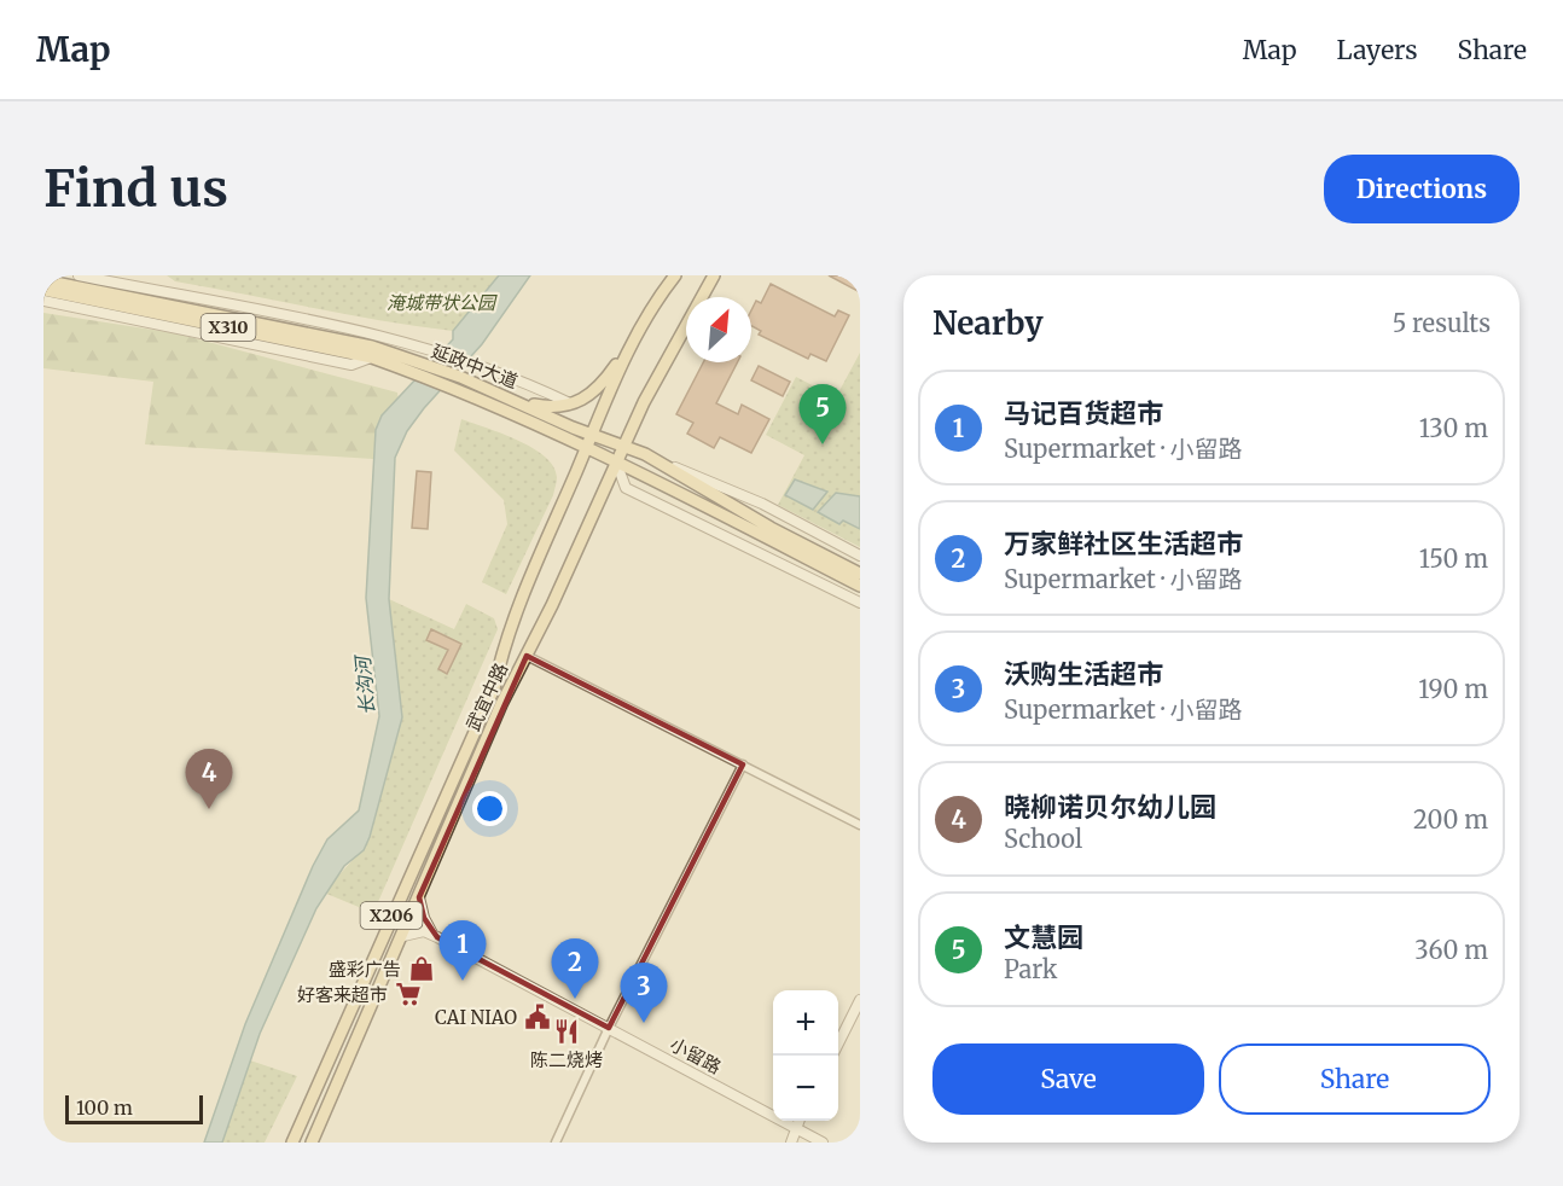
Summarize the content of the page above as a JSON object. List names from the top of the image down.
{
  "streets": {
    "main road": [
      "X310",
      "延政中大道",
      "武宜中路",
      "X206"
    ],
    "street": ["小留路"]
  },
  "crossings": [
    ["延政中大道", "武宜中路"],
    ["武宜中路", "小留路"]
  ],
  "water": ["长沟河"],
  "parks": ["淹城带状公园"],
  "places": {
    "shop": ["盛彩广告"],
    "supermarket": ["好客来超市"],
    "public building": ["CAI NIAO"],
    "restaurant": ["陈二烧烤"]
  },
  "scale_bar": "100 m",
  "north": "top right",
  "page": {
    "header": "Map",
    "nav": ["Map", "Layers", "Share"],
    "buttons": [
      "Directions",
      ["Save", "Share"]
    ],
    "title": "Find us",
    "heading": ["Nearby", "5 results"],
    "list": [
      {
        "mark": "1",
        "name": "马记百货超市",
        "note": "Supermarket · 小留路",
        "value": "130 m"
      },
      {
        "mark": "2",
        "name": "万家鲜社区生活超市",
        "note": "Supermarket · 小留路",
        "value": "150 m"
      },
      {
        "mark": "3",
        "name": "沃购生活超市",
        "note": "Supermarket · 小留路",
        "value": "190 m"
      },
      {
        "mark": "4",
        "name": "晓柳诺贝尔幼儿园",
        "note": "School",
        "value": "200 m"
      },
      {
        "mark": "5",
        "name": "文慧园",
        "note": "Park",
        "value": "360 m"
      }
    ],
    "pins": [
      "5",
      "4",
      "1",
      "2",
      "3"
    ],
    "map_buttons": ["+", "−"],
    "scale": "100 m"
  }
}
